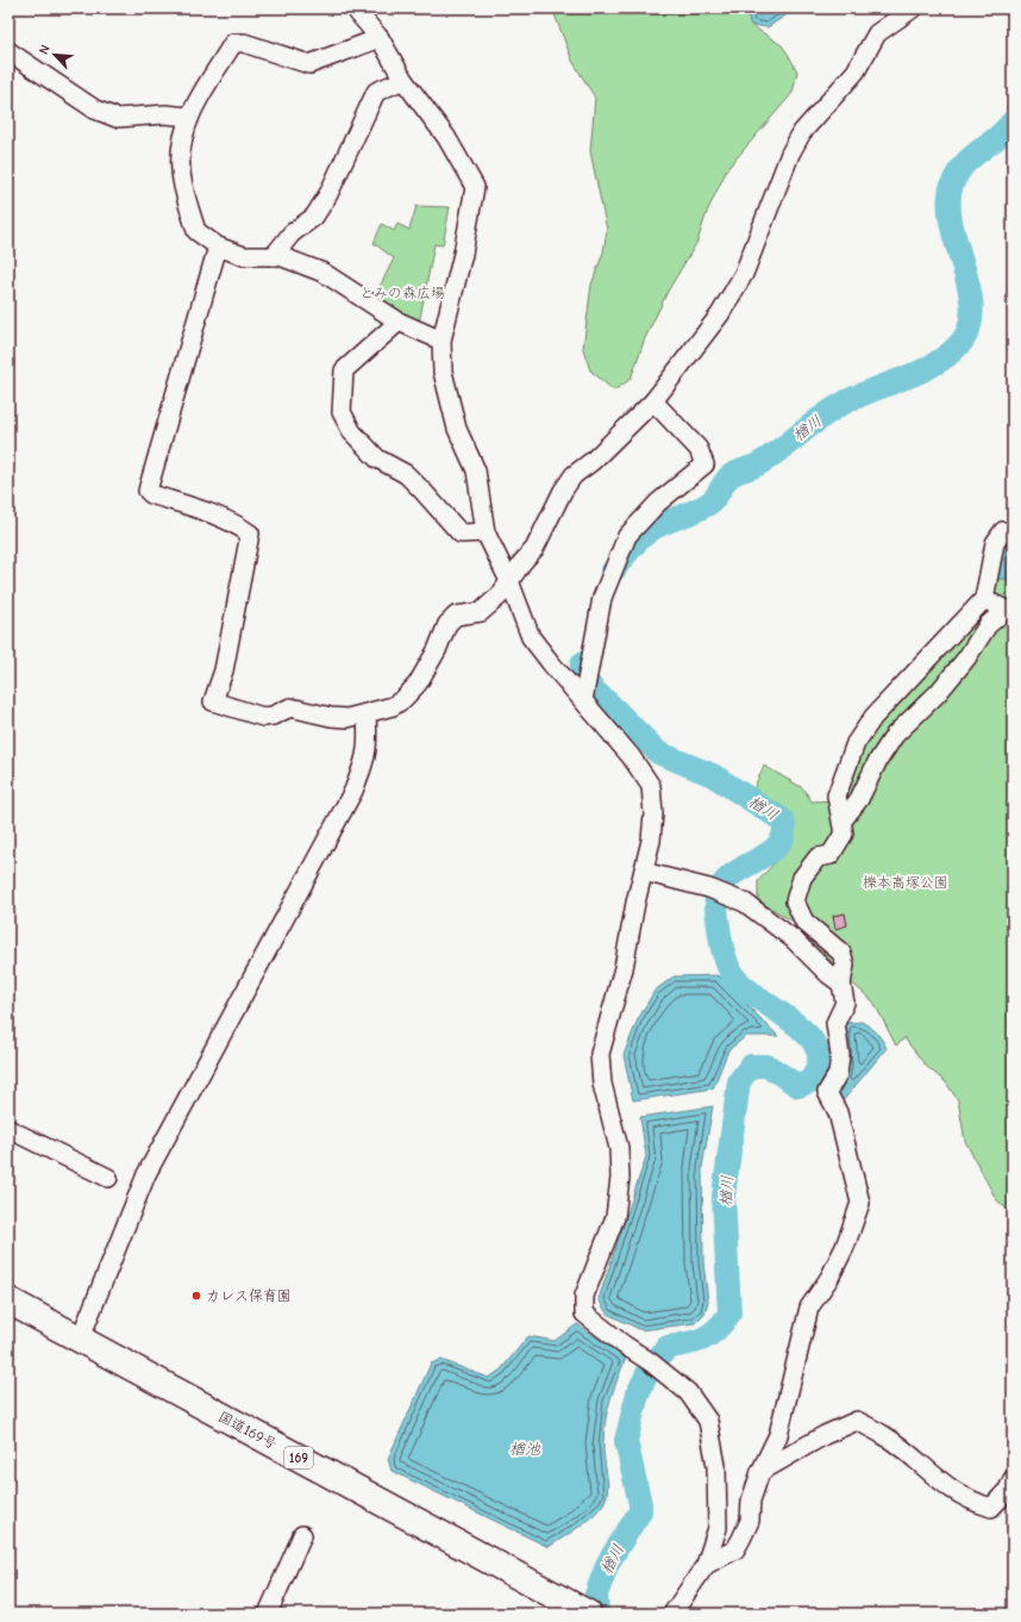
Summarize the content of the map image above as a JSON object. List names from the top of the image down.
{
  "streets": {
    "highway": ["国道169号", "169"]
  },
  "water": ["楢川", "楢池"],
  "parks": ["とみの森広場", "櫟本高塚公園"],
  "places": ["カレス保育園"],
  "north": "top left"
}
